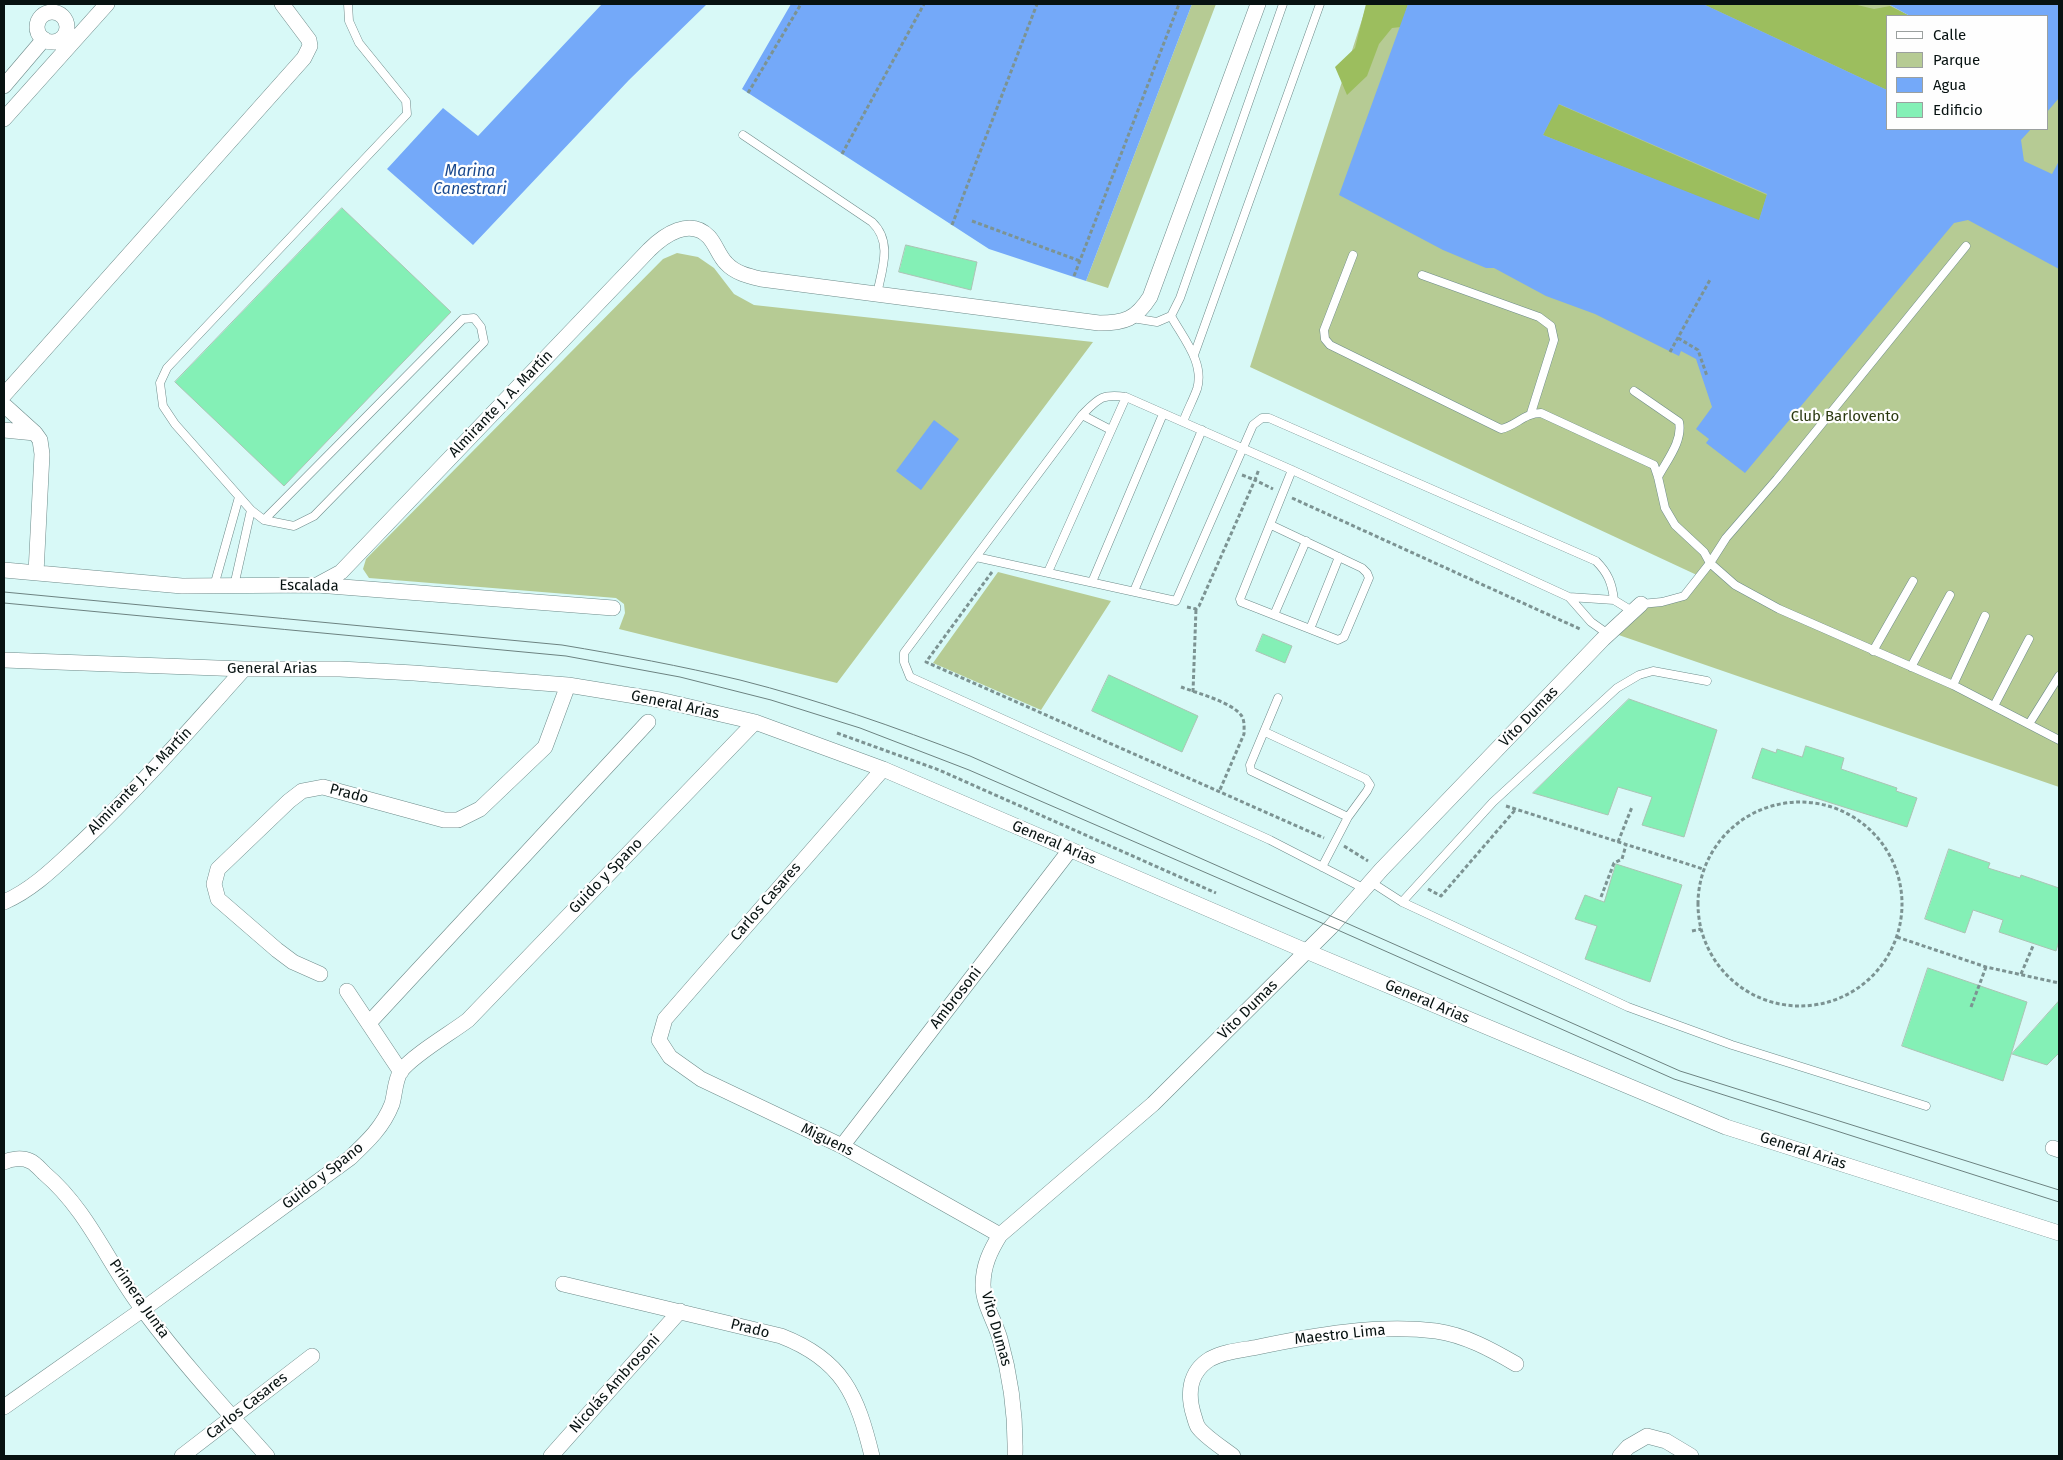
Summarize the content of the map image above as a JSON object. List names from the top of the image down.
{
  "streets": {
    "street": [
      "Almirante J. A. Martín",
      "Escalada",
      "General Arias",
      "Vito Dumas",
      "Prado",
      "Guido y Spano",
      "Carlos Casares",
      "Ambrosoni",
      "Miguens",
      "Primera Junta",
      "Maestro Lima",
      "Nicolás Ambrosoni"
    ]
  },
  "crossings": [
    ["Almirante J. A. Martín", "Escalada"],
    ["Almirante J. A. Martín", "General Arias"],
    ["General Arias", "Vito Dumas"],
    ["General Arias", "Prado"],
    ["General Arias", "Guido y Spano"],
    ["General Arias", "Carlos Casares"],
    ["General Arias", "Ambrosoni"],
    ["Vito Dumas", "Miguens"],
    ["Prado", "Nicolás Ambrosoni"],
    ["Guido y Spano", "Primera Junta"],
    ["Carlos Casares", "Miguens"],
    ["Carlos Casares", "Primera Junta"],
    ["Ambrosoni", "Miguens"]
  ],
  "water": ["Marina Canestrari"],
  "parks": ["Club Barlovento"],
  "legend": [
    "Calle",
    "Parque",
    "Agua",
    "Edificio"
  ]
}
